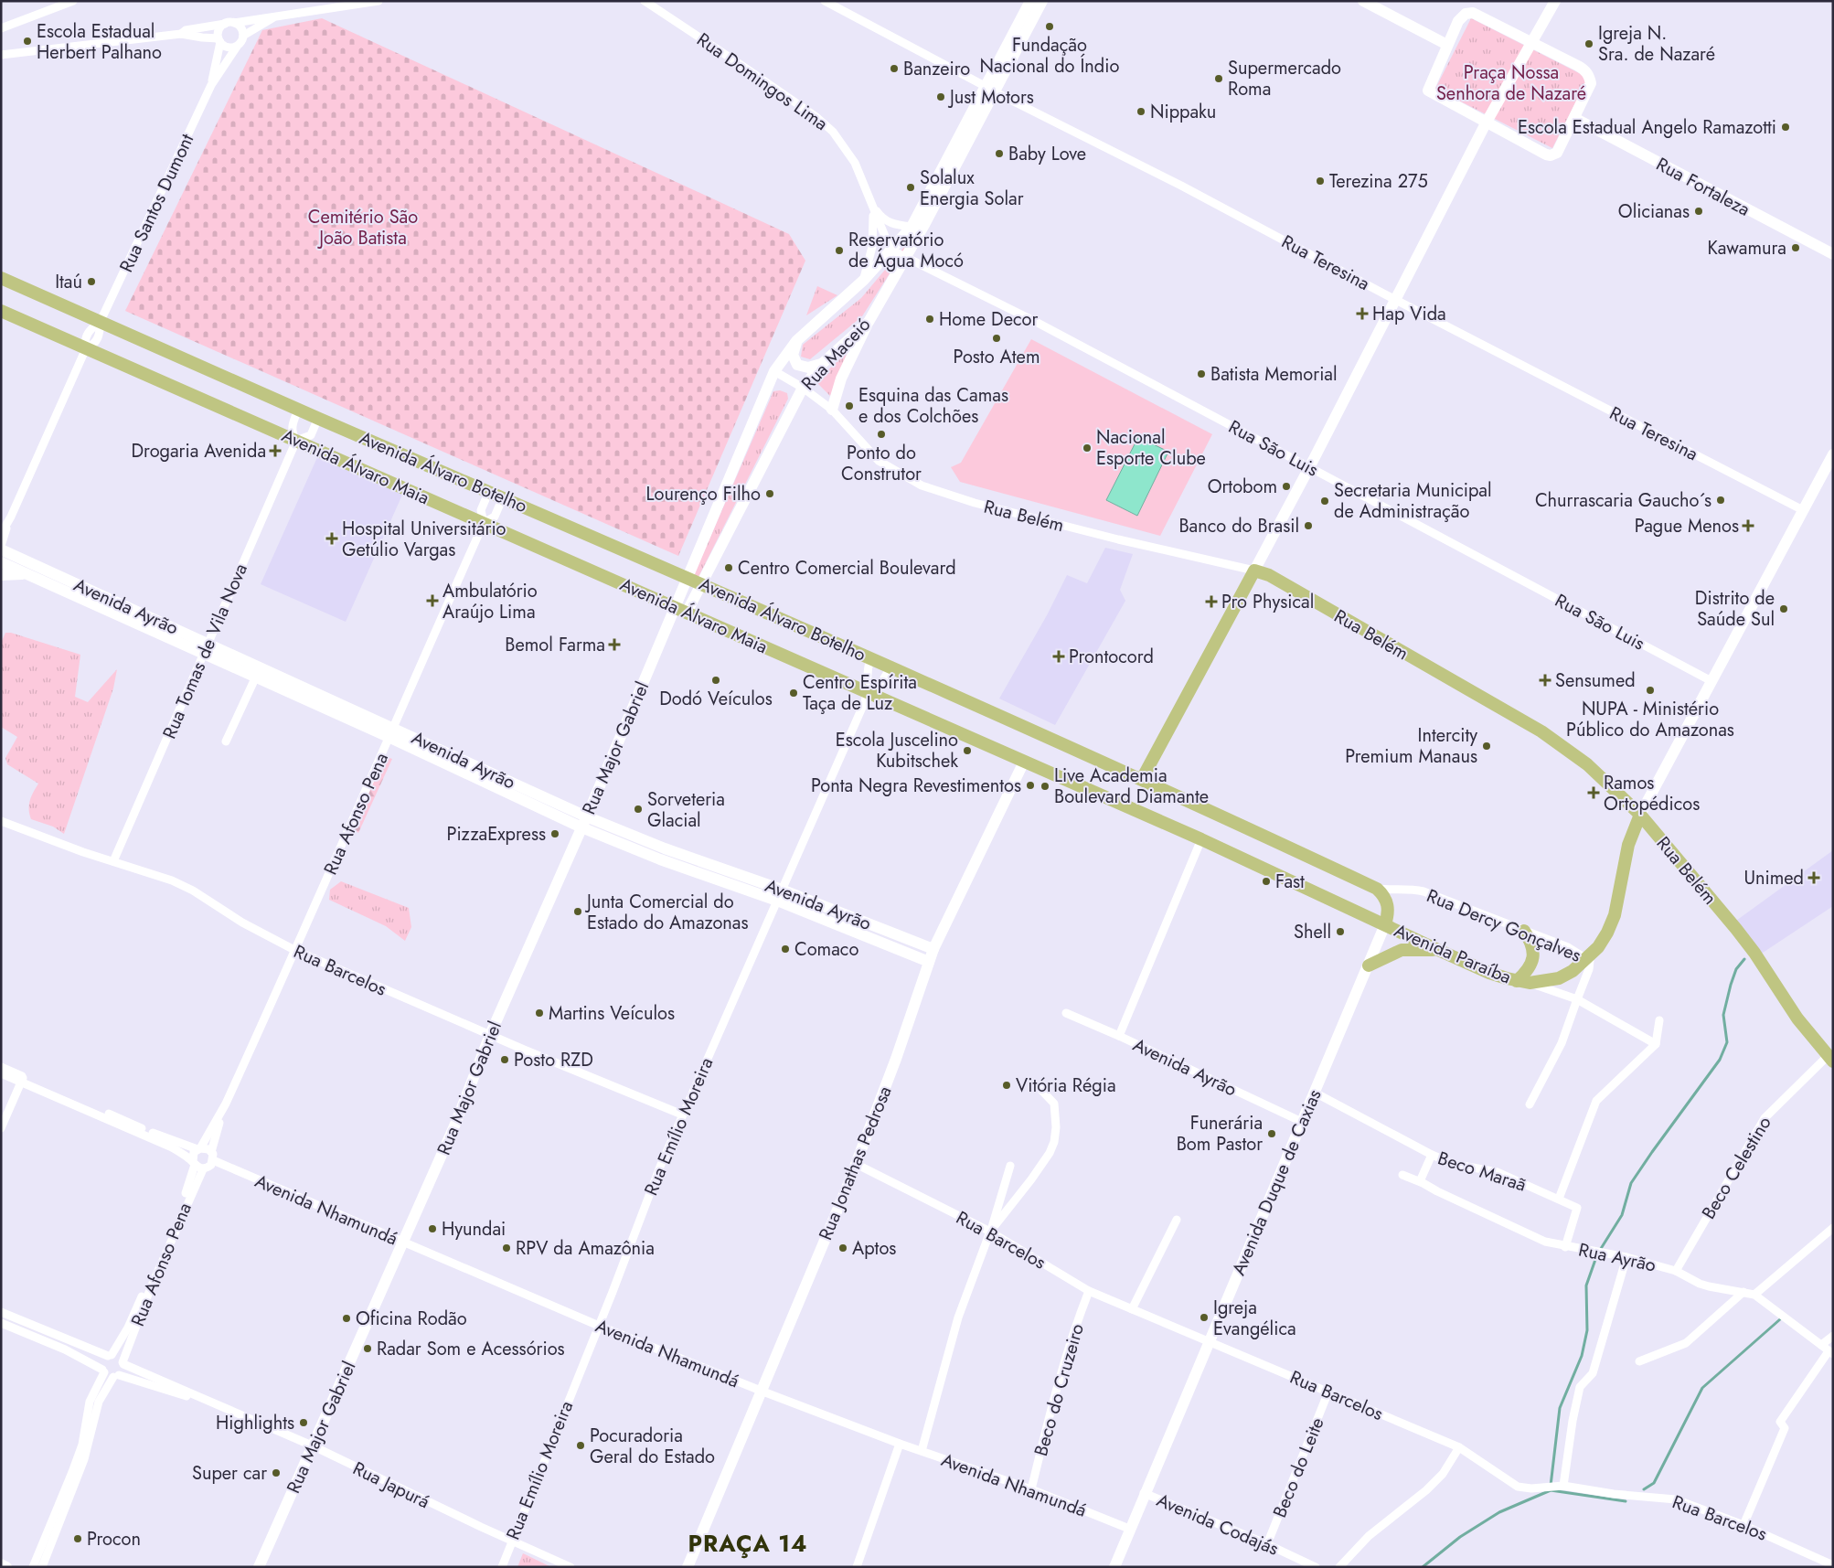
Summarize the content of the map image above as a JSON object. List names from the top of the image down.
{
  "streets": {
    "main road": [
      "Avenida Álvaro Maia",
      "Avenida Álvaro Botelho",
      "Rua Belém",
      "Avenida Paraíba"
    ],
    "street": [
      "Rua Domingos Lima",
      "Rua Fortaleza",
      "Rua Santos Dumont",
      "Rua Teresina",
      "Rua Maceió",
      "Rua São Luis",
      "Avenida Ayrão",
      "Rua Tomas de Vila Nova",
      "Rua Major Gabriel",
      "Rua Afonso Pena",
      "Rua Dercy Gonçalves",
      "Rua Barcelos",
      "Rua Emílio Moreira",
      "Rua Jonathas Pedrosa",
      "Beco Celestino",
      "Beco Maraã",
      "Avenida Duque de Caxias",
      "Avenida Nhamundá",
      "Rua Ayrão",
      "Beco do Cruzeiro",
      "Beco do Leite",
      "Rua Japurá",
      "Avenida Codajás"
    ]
  },
  "crossings": [
    ["Rua Domingos Lima", "Rua Maceió"],
    ["Rua Santos Dumont", "Avenida Álvaro Maia"],
    ["Rua Teresina", "Rua Maceió"],
    ["Rua Maceió", "Rua São Luis"],
    ["Rua Maceió", "Avenida Álvaro Maia"],
    ["Rua Maceió", "Avenida Álvaro Botelho"],
    ["Rua Maceió", "Rua Belém"],
    ["Rua Maceió", "Rua Major Gabriel"],
    ["Avenida Álvaro Maia", "Avenida Álvaro Botelho"],
    ["Avenida Álvaro Maia", "Rua Tomas de Vila Nova"],
    ["Avenida Álvaro Maia", "Rua Major Gabriel"],
    ["Avenida Álvaro Maia", "Rua Afonso Pena"],
    ["Avenida Álvaro Maia", "Avenida Paraíba"],
    ["Avenida Álvaro Maia", "Rua Emílio Moreira"],
    ["Avenida Álvaro Maia", "Rua Jonathas Pedrosa"],
    ["Avenida Álvaro Maia", "Avenida Duque de Caxias"],
    ["Avenida Álvaro Botelho", "Rua Afonso Pena"],
    ["Avenida Álvaro Botelho", "Rua Dercy Gonçalves"],
    ["Avenida Álvaro Botelho", "Rua Emílio Moreira"],
    ["Rua Belém", "Avenida Paraíba"],
    ["Rua Belém", "Beco Celestino"],
    ["Avenida Ayrão", "Rua Tomas de Vila Nova"],
    ["Avenida Ayrão", "Rua Major Gabriel"],
    ["Avenida Ayrão", "Rua Afonso Pena"],
    ["Avenida Ayrão", "Rua Emílio Moreira"],
    ["Avenida Ayrão", "Rua Jonathas Pedrosa"],
    ["Avenida Ayrão", "Avenida Duque de Caxias"],
    ["Rua Tomas de Vila Nova", "Rua Barcelos"],
    ["Rua Major Gabriel", "Rua Barcelos"],
    ["Rua Major Gabriel", "Avenida Nhamundá"],
    ["Rua Major Gabriel", "Rua Japurá"],
    ["Rua Afonso Pena", "Rua Barcelos"],
    ["Rua Afonso Pena", "Avenida Nhamundá"],
    ["Rua Afonso Pena", "Rua Japurá"],
    ["Avenida Paraíba", "Avenida Duque de Caxias"],
    ["Rua Barcelos", "Rua Emílio Moreira"],
    ["Rua Barcelos", "Rua Jonathas Pedrosa"],
    ["Rua Barcelos", "Avenida Duque de Caxias"],
    ["Rua Barcelos", "Beco do Cruzeiro"],
    ["Rua Barcelos", "Beco do Leite"],
    ["Rua Emílio Moreira", "Avenida Nhamundá"],
    ["Rua Emílio Moreira", "Rua Japurá"],
    ["Rua Jonathas Pedrosa", "Avenida Nhamundá"],
    ["Beco Celestino", "Rua Ayrão"],
    ["Beco Maraã", "Avenida Duque de Caxias"],
    ["Beco Maraã", "Rua Ayrão"],
    ["Avenida Duque de Caxias", "Avenida Nhamundá"],
    ["Avenida Duque de Caxias", "Avenida Codajás"],
    ["Avenida Nhamundá", "Beco do Cruzeiro"],
    ["Beco do Leite", "Avenida Codajás"]
  ],
  "districts": ["PRAÇA 14"],
  "parks": ["Praça Nossa Senhora de Nazaré", "Cemitério São João Batista"],
  "places": {
    "other": [
      "Fundação Nacional do Índio",
      "Escola Estadual Herbert Palhano",
      "Igreja N. Sra. de Nazaré",
      "Banzeiro",
      "Supermercado Roma",
      "Just Motors",
      "Nippaku",
      "Escola Estadual Angelo Ramazotti",
      "Baby Love",
      "Terezina 275",
      "Solalux Energia Solar",
      "Olicianas",
      "Kawamura",
      "Reservatório de Água Mocó",
      "Itaú",
      "Home Decor",
      "Posto Atem",
      "Batista Memorial",
      "Esquina das Camas e dos Colchões",
      "Ponto do Construtor",
      "Nacional Esporte Clube",
      "Ortobom",
      "Lourenço Filho",
      "Churrascaria Gaucho´s",
      "Secretaria Municipal de Administração",
      "Banco do Brasil",
      "Centro Comercial Boulevard",
      "Distrito de Saúde Sul",
      "Dodó Veículos",
      "NUPA - Ministério Público do Amazonas",
      "Centro Espírita Taça de Luz",
      "Intercity Premium Manaus",
      "Escola Juscelino Kubitschek",
      "Ponta Negra Revestimentos",
      "Live Academia Boulevard Diamante",
      "Sorveteria Glacial",
      "PizzaExpress",
      "Fast",
      "Junta Comercial do Estado do Amazonas",
      "Shell",
      "Comaco",
      "Martins Veículos",
      "Posto RZD",
      "Vitória Régia",
      "Funerária Bom Pastor",
      "Hyundai",
      "RPV da Amazônia",
      "Aptos",
      "Igreja Evangélica",
      "Oficina Rodão",
      "Radar Som e Acessórios",
      "Highlights",
      "Pocuradoria Geral do Estado",
      "Super car",
      "Procon"
    ],
    "health": [
      "Hap Vida",
      "Drogaria Avenida",
      "Pague Menos",
      "Hospital Universitário Getúlio Vargas",
      "Ambulatório Araújo Lima",
      "Pro Physical",
      "Bemol Farma",
      "Prontocord",
      "Sensumed",
      "Ramos Ortopédicos",
      "Unimed"
    ]
  }
}
